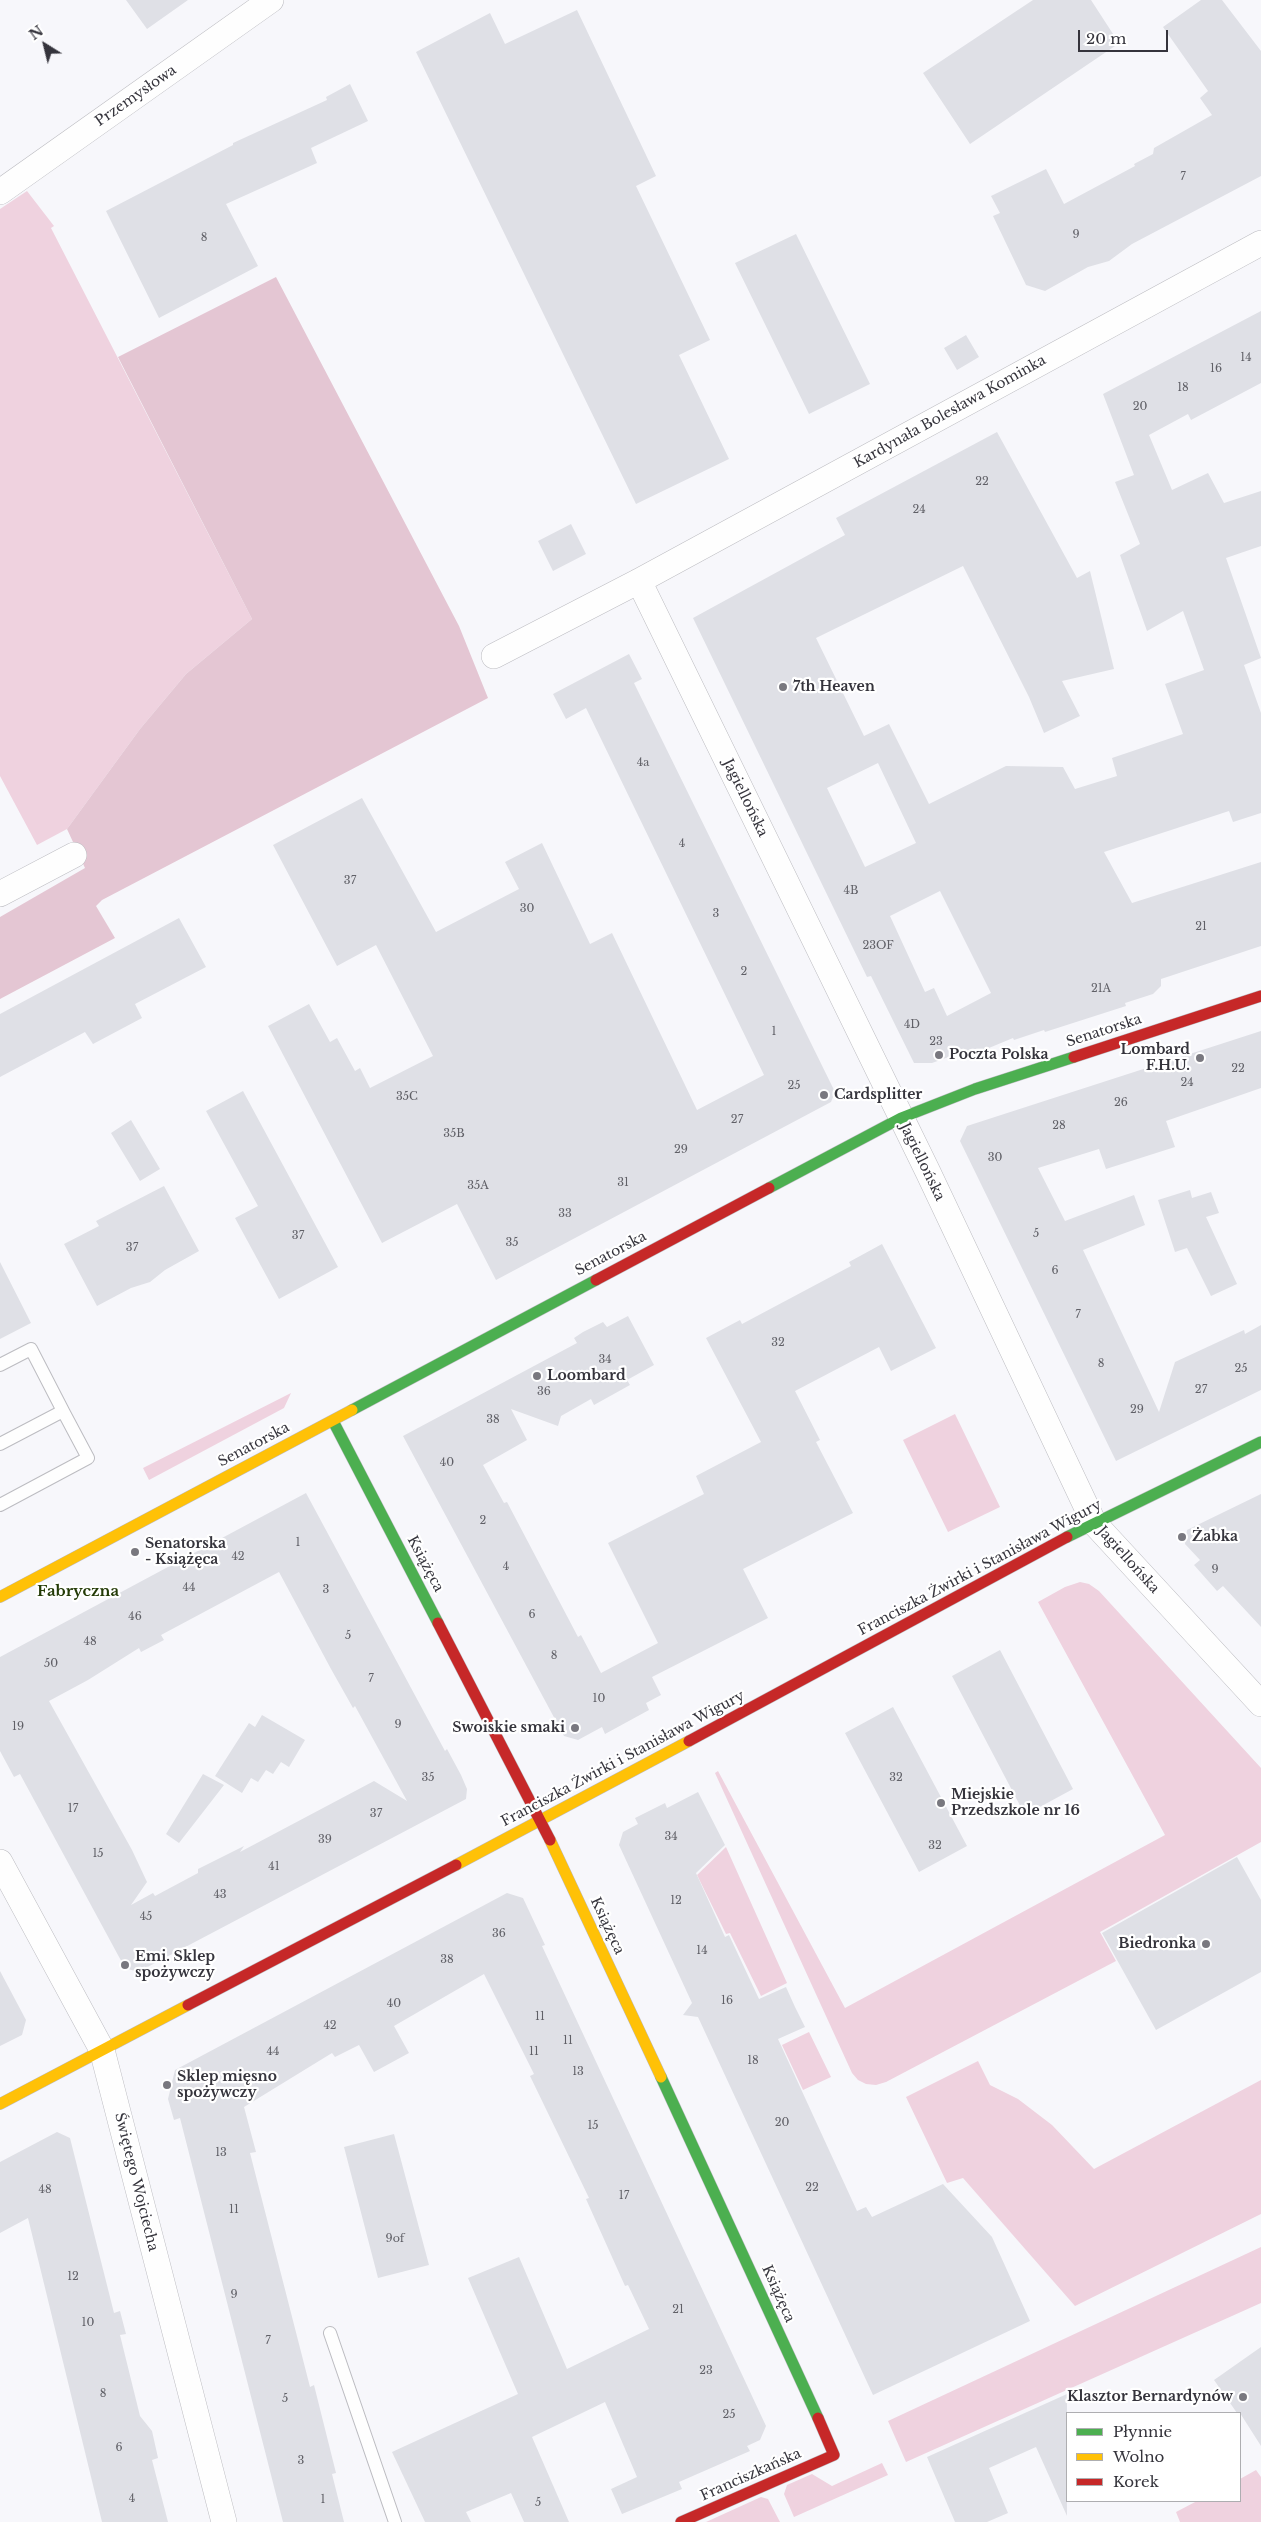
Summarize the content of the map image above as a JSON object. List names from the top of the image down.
{
  "streets": {
    "street": [
      "Przemysłowa",
      "Kardynała Bolesława Kominka",
      "Jagiellońska",
      "Senatorska",
      "Książęca",
      "Franciszka Żwirki i Stanisława Wigury",
      "Świętego Wojciecha",
      "Franciszkańska"
    ]
  },
  "crossings": [
    ["Kardynała Bolesława Kominka", "Jagiellońska"],
    ["Jagiellońska", "Senatorska"],
    ["Jagiellońska", "Franciszka Żwirki i Stanisława Wigury"],
    ["Senatorska", "Książęca"],
    ["Książęca", "Franciszka Żwirki i Stanisława Wigury"],
    ["Książęca", "Franciszkańska"],
    ["Franciszka Żwirki i Stanisława Wigury", "Świętego Wojciecha"]
  ],
  "districts": ["Fabryczna"],
  "places": [
    "7th Heaven",
    "Poczta Polska",
    "Lombard F.H.U.",
    "Cardsplitter",
    "Loombard",
    "Żabka",
    "Senatorska - Książęca",
    "Swoiskie smaki",
    "Miejskie Przedszkole nr 16",
    "Biedronka",
    "Emi. Sklep spożywczy",
    "Sklep mięsno spożywczy",
    "Klasztor Bernardynów"
  ],
  "house_numbers": [
    "7",
    "9",
    "8",
    "14",
    "16",
    "18",
    "20",
    "22",
    "24",
    "4a",
    "4",
    "37",
    "4B",
    "30",
    "3",
    "21",
    "23OF",
    "2",
    "21A",
    "4D",
    "1",
    "23",
    "22",
    "24",
    "25",
    "35C",
    "26",
    "27",
    "28",
    "35B",
    "29",
    "30",
    "31",
    "35A",
    "33",
    "5",
    "37",
    "35",
    "37",
    "6",
    "7",
    "32",
    "34",
    "8",
    "25",
    "27",
    "36",
    "29",
    "38",
    "40",
    "2",
    "1",
    "42",
    "4",
    "9",
    "44",
    "3",
    "6",
    "46",
    "5",
    "48",
    "8",
    "50",
    "7",
    "10",
    "9",
    "19",
    "35",
    "32",
    "17",
    "37",
    "34",
    "39",
    "32",
    "15",
    "41",
    "43",
    "12",
    "45",
    "36",
    "14",
    "38",
    "16",
    "40",
    "11",
    "42",
    "11",
    "44",
    "11",
    "18",
    "13",
    "20",
    "15",
    "13",
    "22",
    "48",
    "17",
    "11",
    "9of",
    "12",
    "9",
    "21",
    "10",
    "7",
    "23",
    "8",
    "5",
    "25",
    "6",
    "3",
    "4",
    "1",
    "5"
  ],
  "legend": ["Płynnie", "Wolno", "Korek"],
  "scale_bar": "20 m",
  "north": "top left"
}
